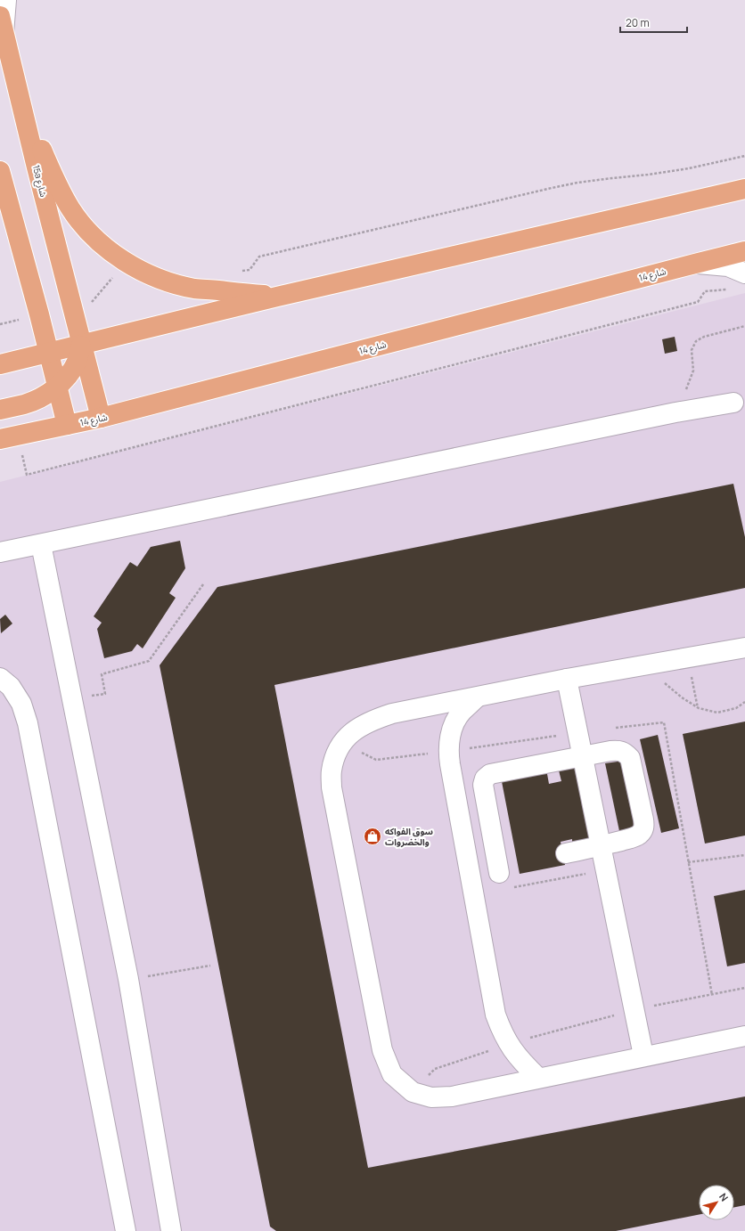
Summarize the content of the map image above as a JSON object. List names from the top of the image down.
{
  "streets": {
    "main road": ["15a شارع", "شارع 14"]
  },
  "crossings": [
    ["15a شارع", "شارع 14"]
  ],
  "places": {
    "shop": ["سوق الفواكه والخضروات"]
  },
  "scale_bar": "20 m",
  "north": "top right"
}
